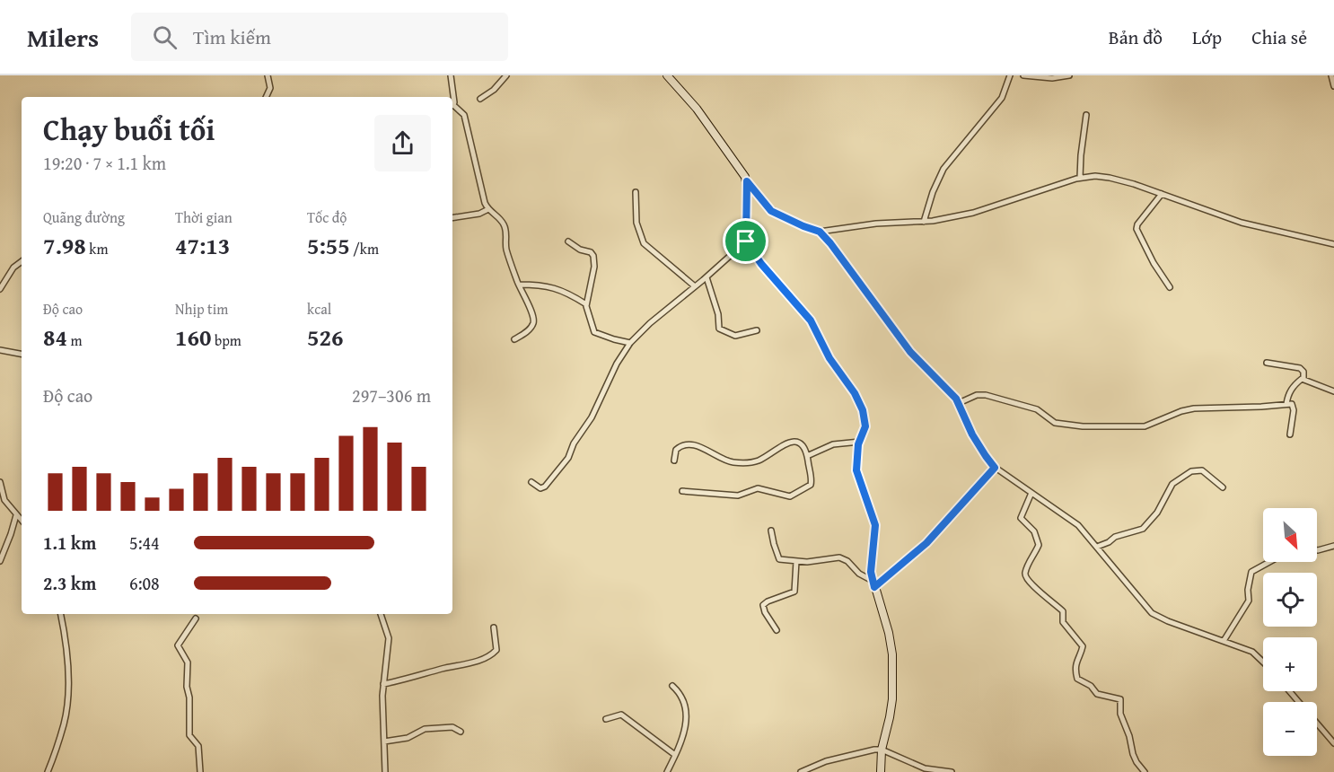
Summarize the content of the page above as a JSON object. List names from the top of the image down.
{
  "north": "bottom right",
  "page": {
    "header": "Milers",
    "search": "Tìm kiếm",
    "nav": ["Bản đồ", "Lớp", "Chia sẻ"],
    "heading": ["Chạy buổi tối", "19:20 · 7 × 1.1 km"],
    "stats": [
      ["Quãng đường", "7.98 km"],
      ["Thời gian", "47:13"],
      ["Tốc độ", "5:55 /km"],
      ["Độ cao", "84 m"],
      ["Nhịp tim", "160 bpm"],
      ["kcal", "526"]
    ],
    "chart": ["Độ cao", "297–306 m"],
    "map_buttons": ["+", "−"],
    "list": [
      {
        "name": "1.1 km",
        "note": "5:44"
      },
      {
        "name": "2.3 km",
        "note": "6:08"
      }
    ]
  }
}
